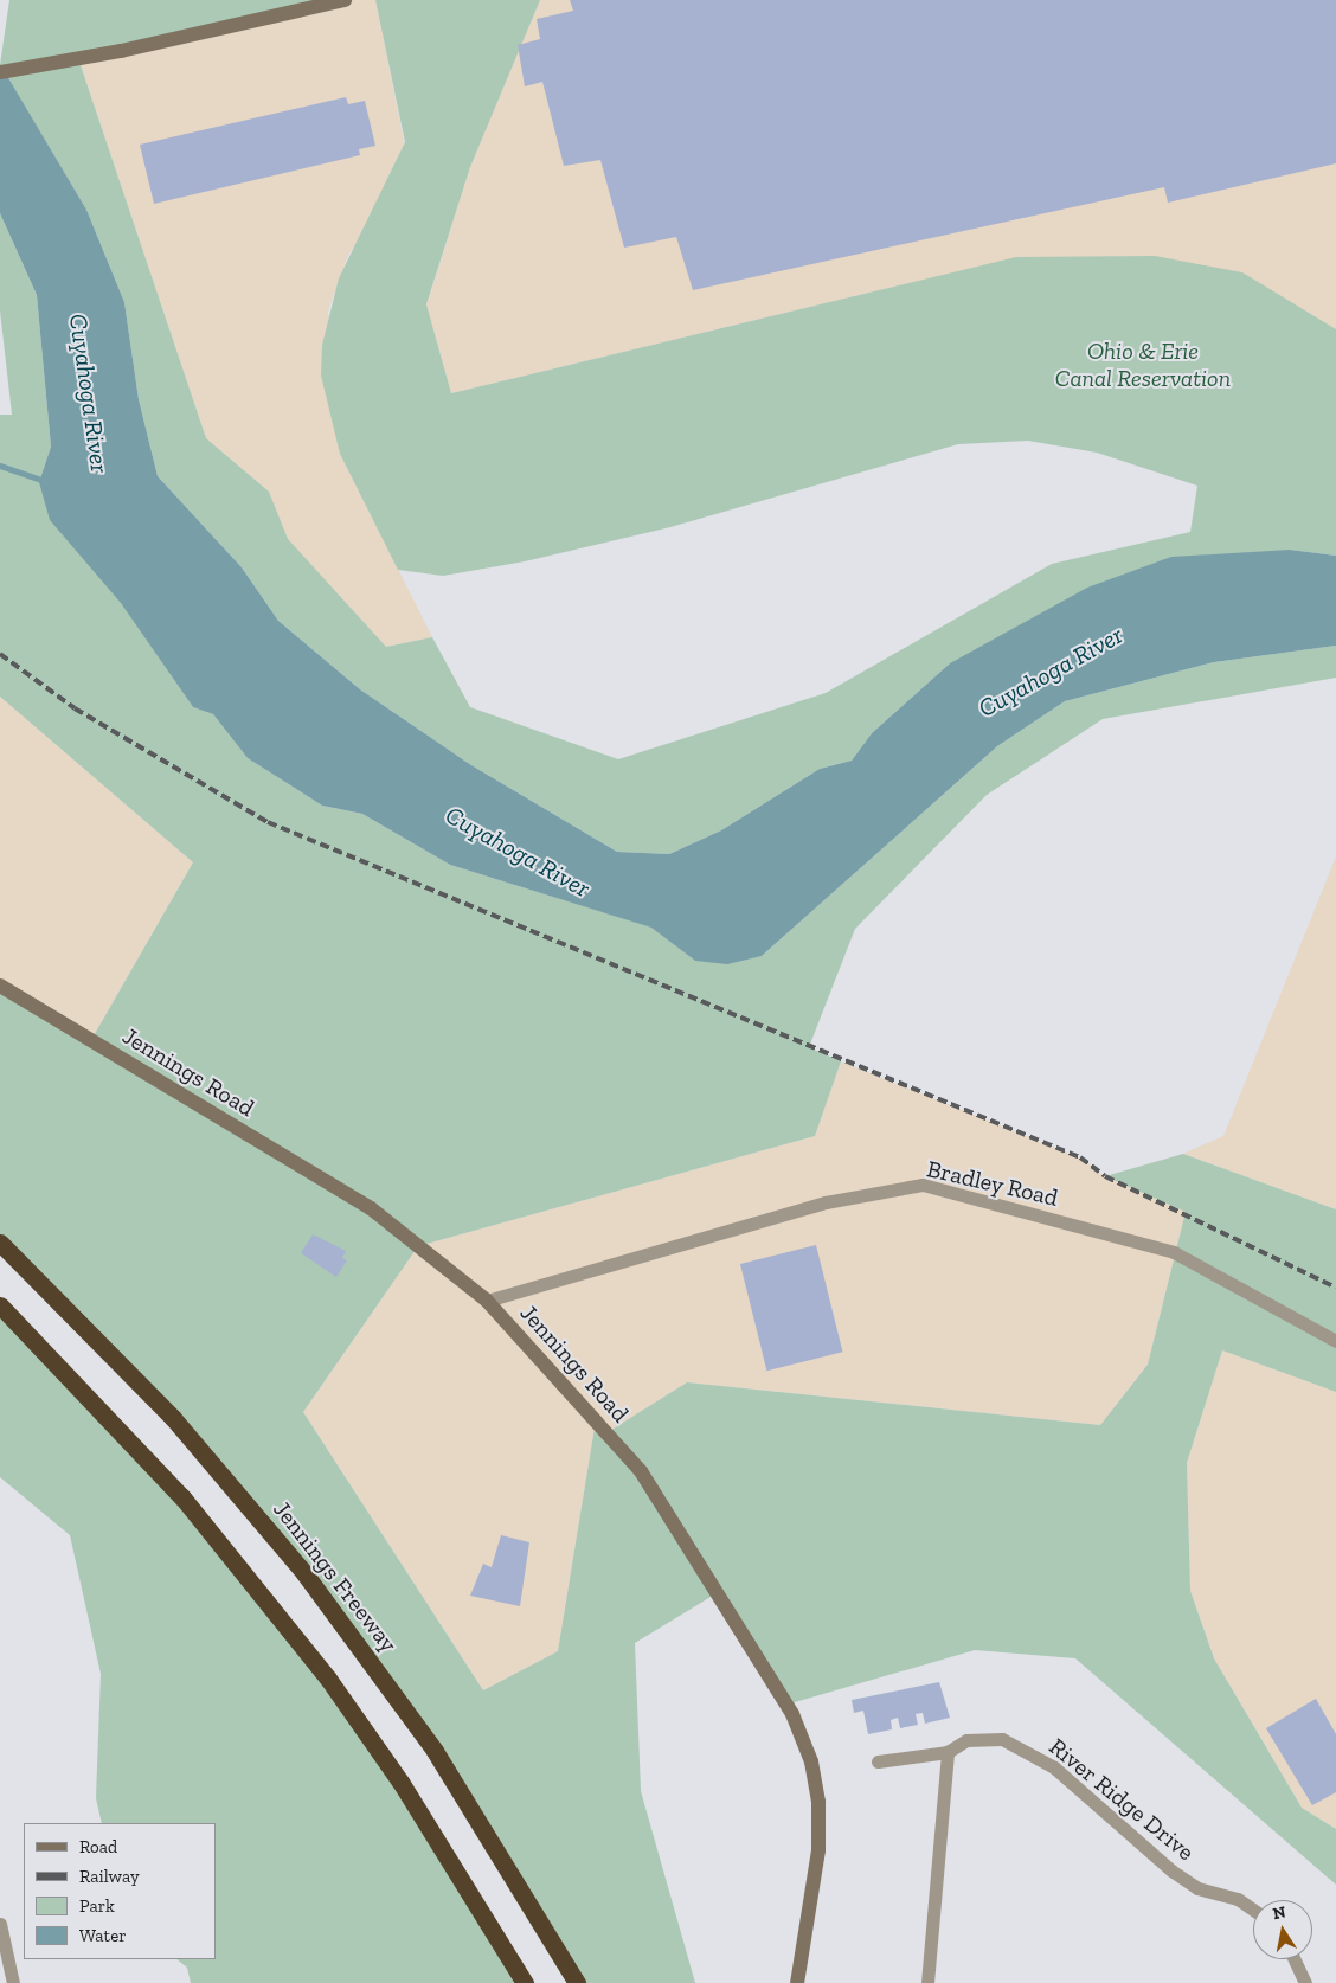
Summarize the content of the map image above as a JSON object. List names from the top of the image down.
{
  "streets": {
    "highway": ["Jennings Freeway"],
    "street": ["Jennings Road", "Bradley Road", "River Ridge Drive"]
  },
  "crossings": [
    ["Jennings Road", "Bradley Road"]
  ],
  "water": ["Cuyahoga River"],
  "parks": ["Ohio & Erie Canal Reservation"],
  "legend": [
    "Road",
    "Railway",
    "Park",
    "Water"
  ],
  "north": "top"
}
